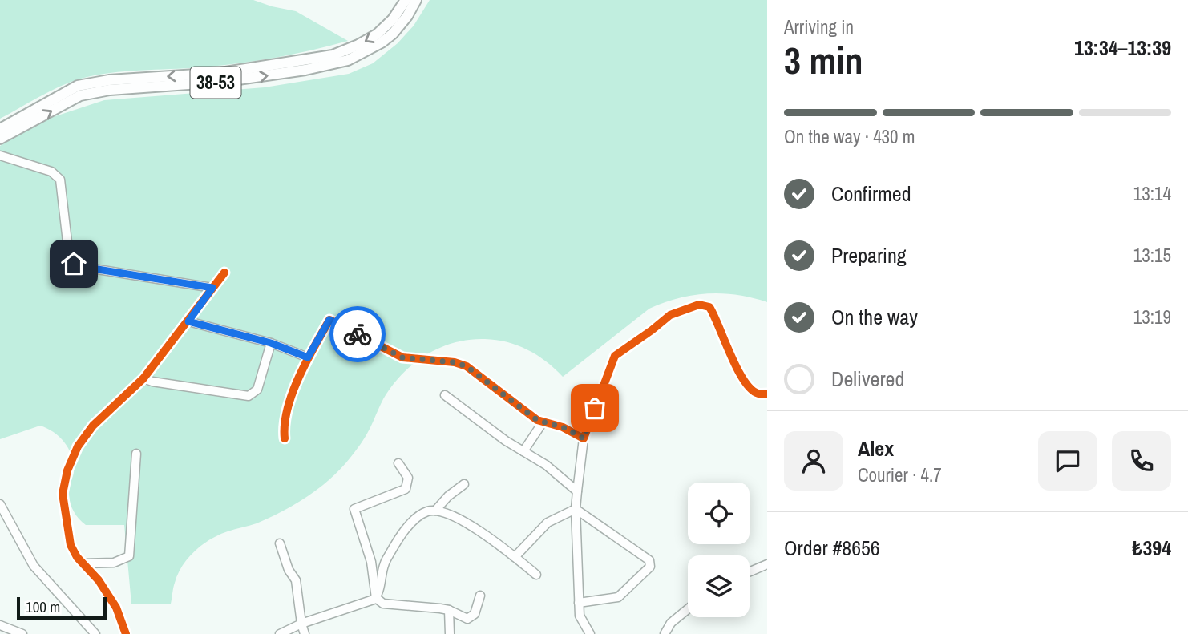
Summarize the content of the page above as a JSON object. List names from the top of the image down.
{
  "streets": {
    "main road": ["38-53"]
  },
  "scale_bar": "100 m",
  "page": {
    "heading": ["3 min", "Arriving in", "13:34–13:39"],
    "panel": [
      "Alex",
      "Courier · 4.7",
      "Order #8656",
      "₺394"
    ],
    "bar": "On the way · 430 m",
    "list": [
      ["Confirmed", "13:14"],
      ["Preparing", "13:15"],
      ["On the way", "13:19"],
      "Delivered"
    ],
    "scale": "100 m"
  }
}
